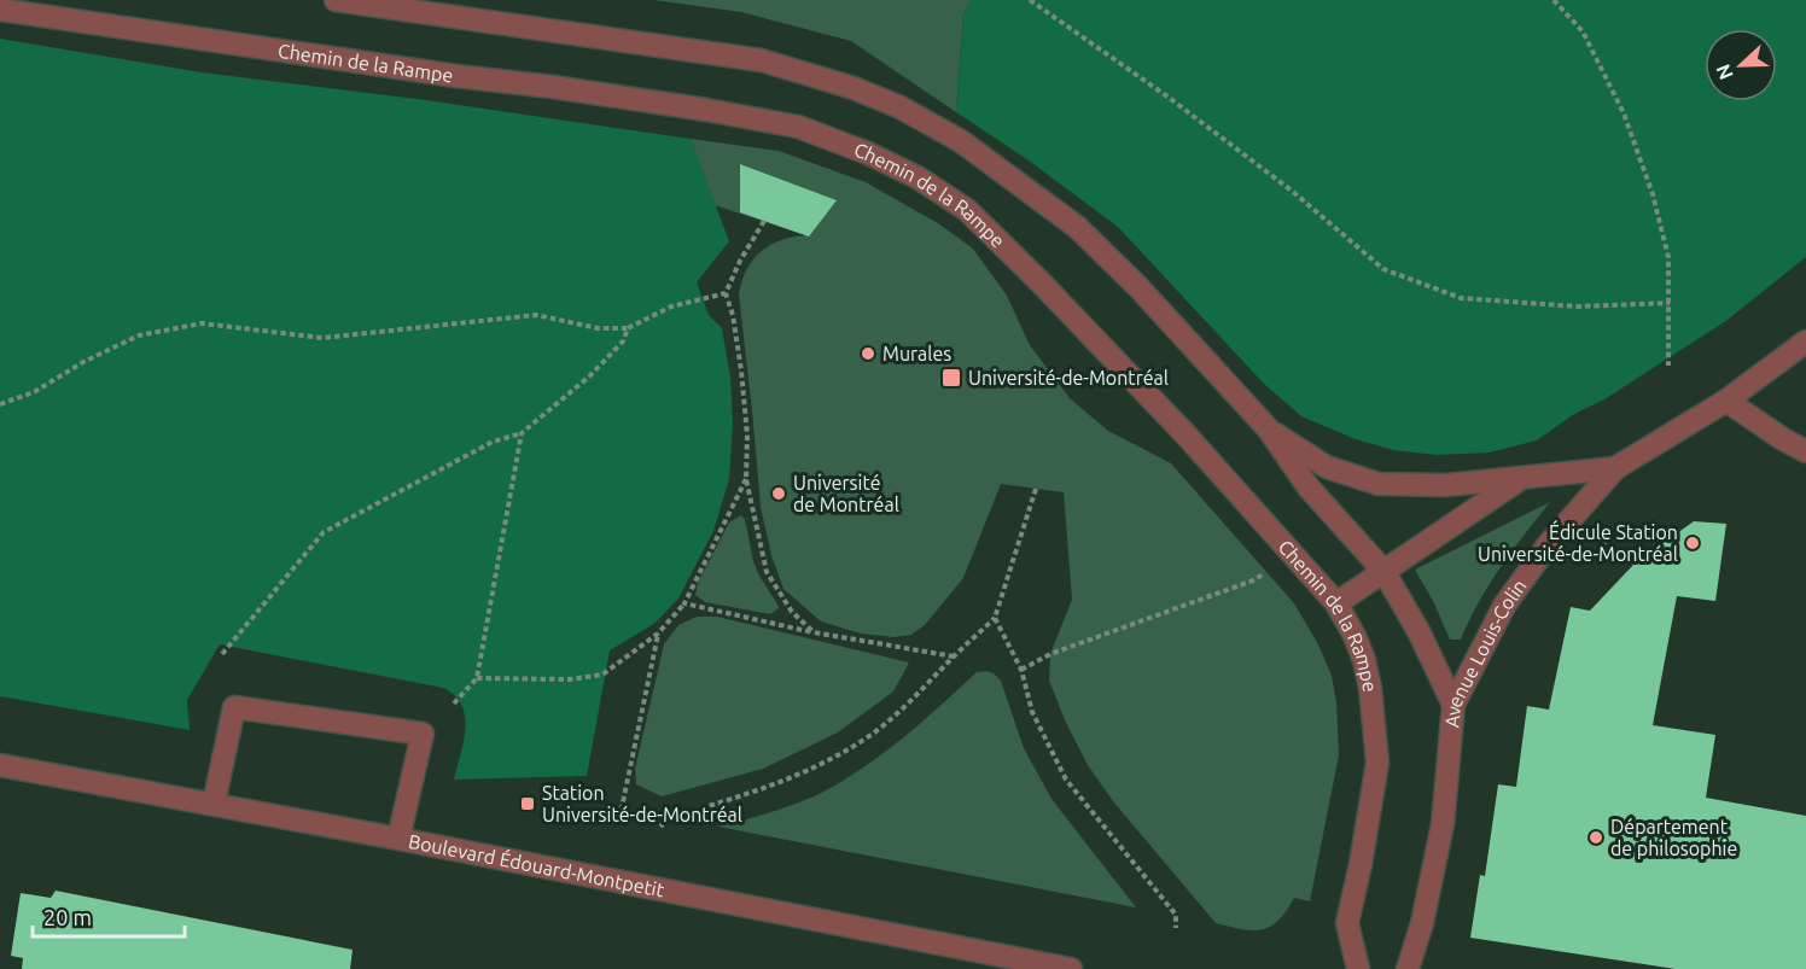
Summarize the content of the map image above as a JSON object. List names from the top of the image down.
{
  "streets": {
    "street": ["Chemin de la Rampe", "Avenue Louis-Colin", "Boulevard Édouard-Montpetit"]
  },
  "places": {
    "other": [
      "Murales",
      "Université de Montréal",
      "Édicule Station Université-de-Montréal",
      "Département de philosophie"
    ],
    "transit": ["Université-de-Montréal", "Station Université-de-Montréal"]
  },
  "scale_bar": "20 m",
  "north": "left"
}
